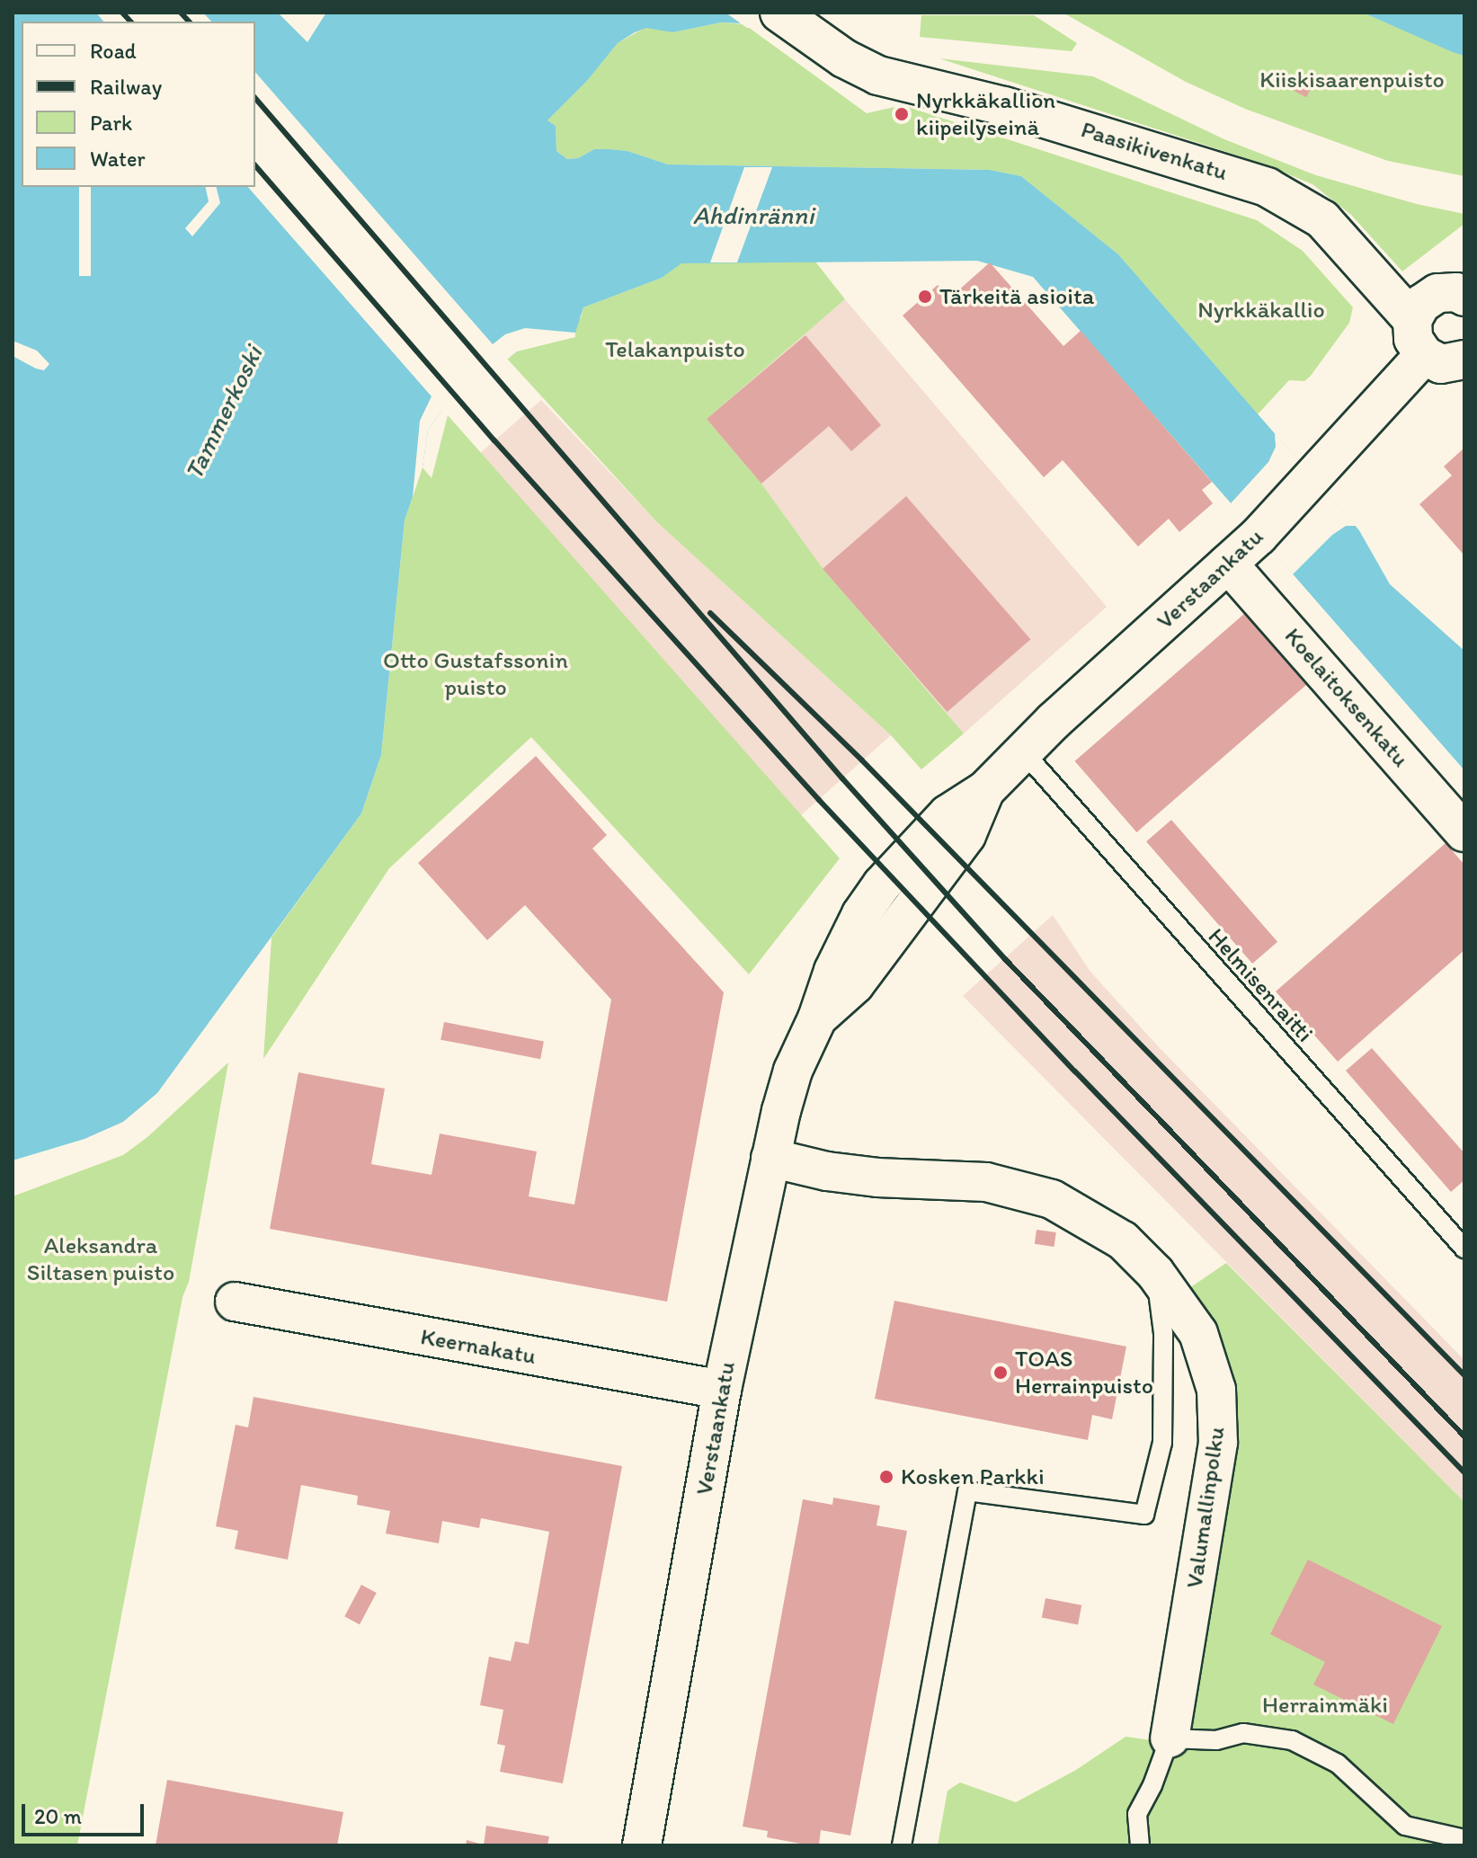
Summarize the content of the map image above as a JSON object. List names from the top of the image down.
{
  "streets": {
    "street": [
      "Paasikivenkatu",
      "Verstaankatu",
      "Koelaitoksenkatu",
      "Keernakatu",
      "Valumallinpolku"
    ],
    "lane": ["Helmisenraitti"]
  },
  "crossings": [
    ["Paasikivenkatu", "Verstaankatu"],
    ["Verstaankatu", "Koelaitoksenkatu"],
    ["Verstaankatu", "Helmisenraitti"],
    ["Verstaankatu", "Keernakatu"],
    ["Verstaankatu", "Valumallinpolku"]
  ],
  "water": ["Ahdinränni", "Tammerkoski"],
  "parks": [
    "Kiiskisaarenpuisto",
    "Nyrkkäkallio",
    "Telakanpuisto",
    "Otto Gustafssonin puisto",
    "Aleksandra Siltasen puisto",
    "Herrainmäki"
  ],
  "places": [
    "Nyrkkäkallion kiipeilyseinä",
    "Tärkeitä asioita",
    "TOAS Herrainpuisto",
    "Kosken Parkki"
  ],
  "legend": [
    "Road",
    "Railway",
    "Park",
    "Water"
  ],
  "scale_bar": "20 m"
}
